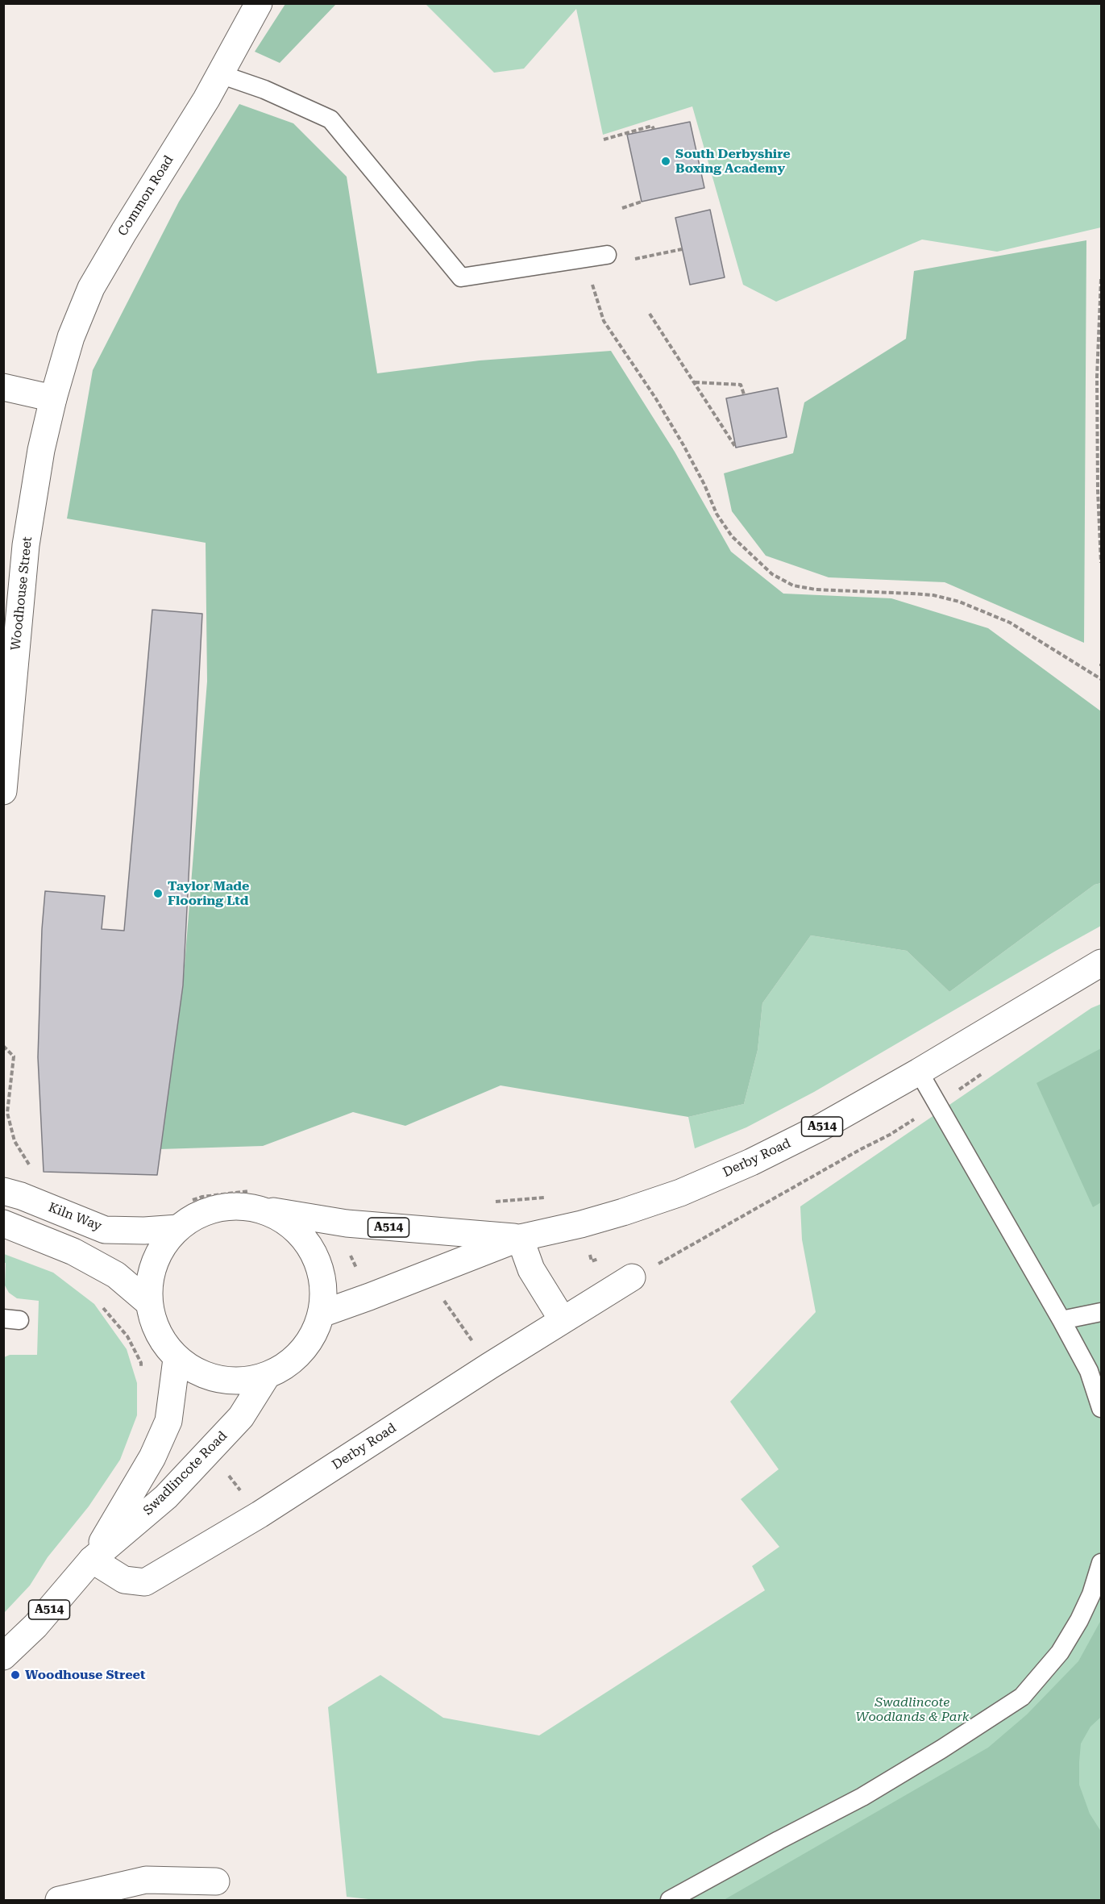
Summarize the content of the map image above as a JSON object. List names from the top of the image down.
{
  "streets": {
    "main road": [
      "Common Road",
      "Woodhouse Street",
      "A514",
      "Derby Road",
      "Kiln Way",
      "Swadlincote Road"
    ]
  },
  "crossings": [
    ["Common Road", "Woodhouse Street"],
    ["Derby Road", "Kiln Way"],
    ["Derby Road", "Swadlincote Road"]
  ],
  "parks": ["Swadlincote Woodlands & Park"],
  "places": ["South Derbyshire Boxing Academy", "Taylor Made Flooring Ltd", "Woodhouse Street"]
}
